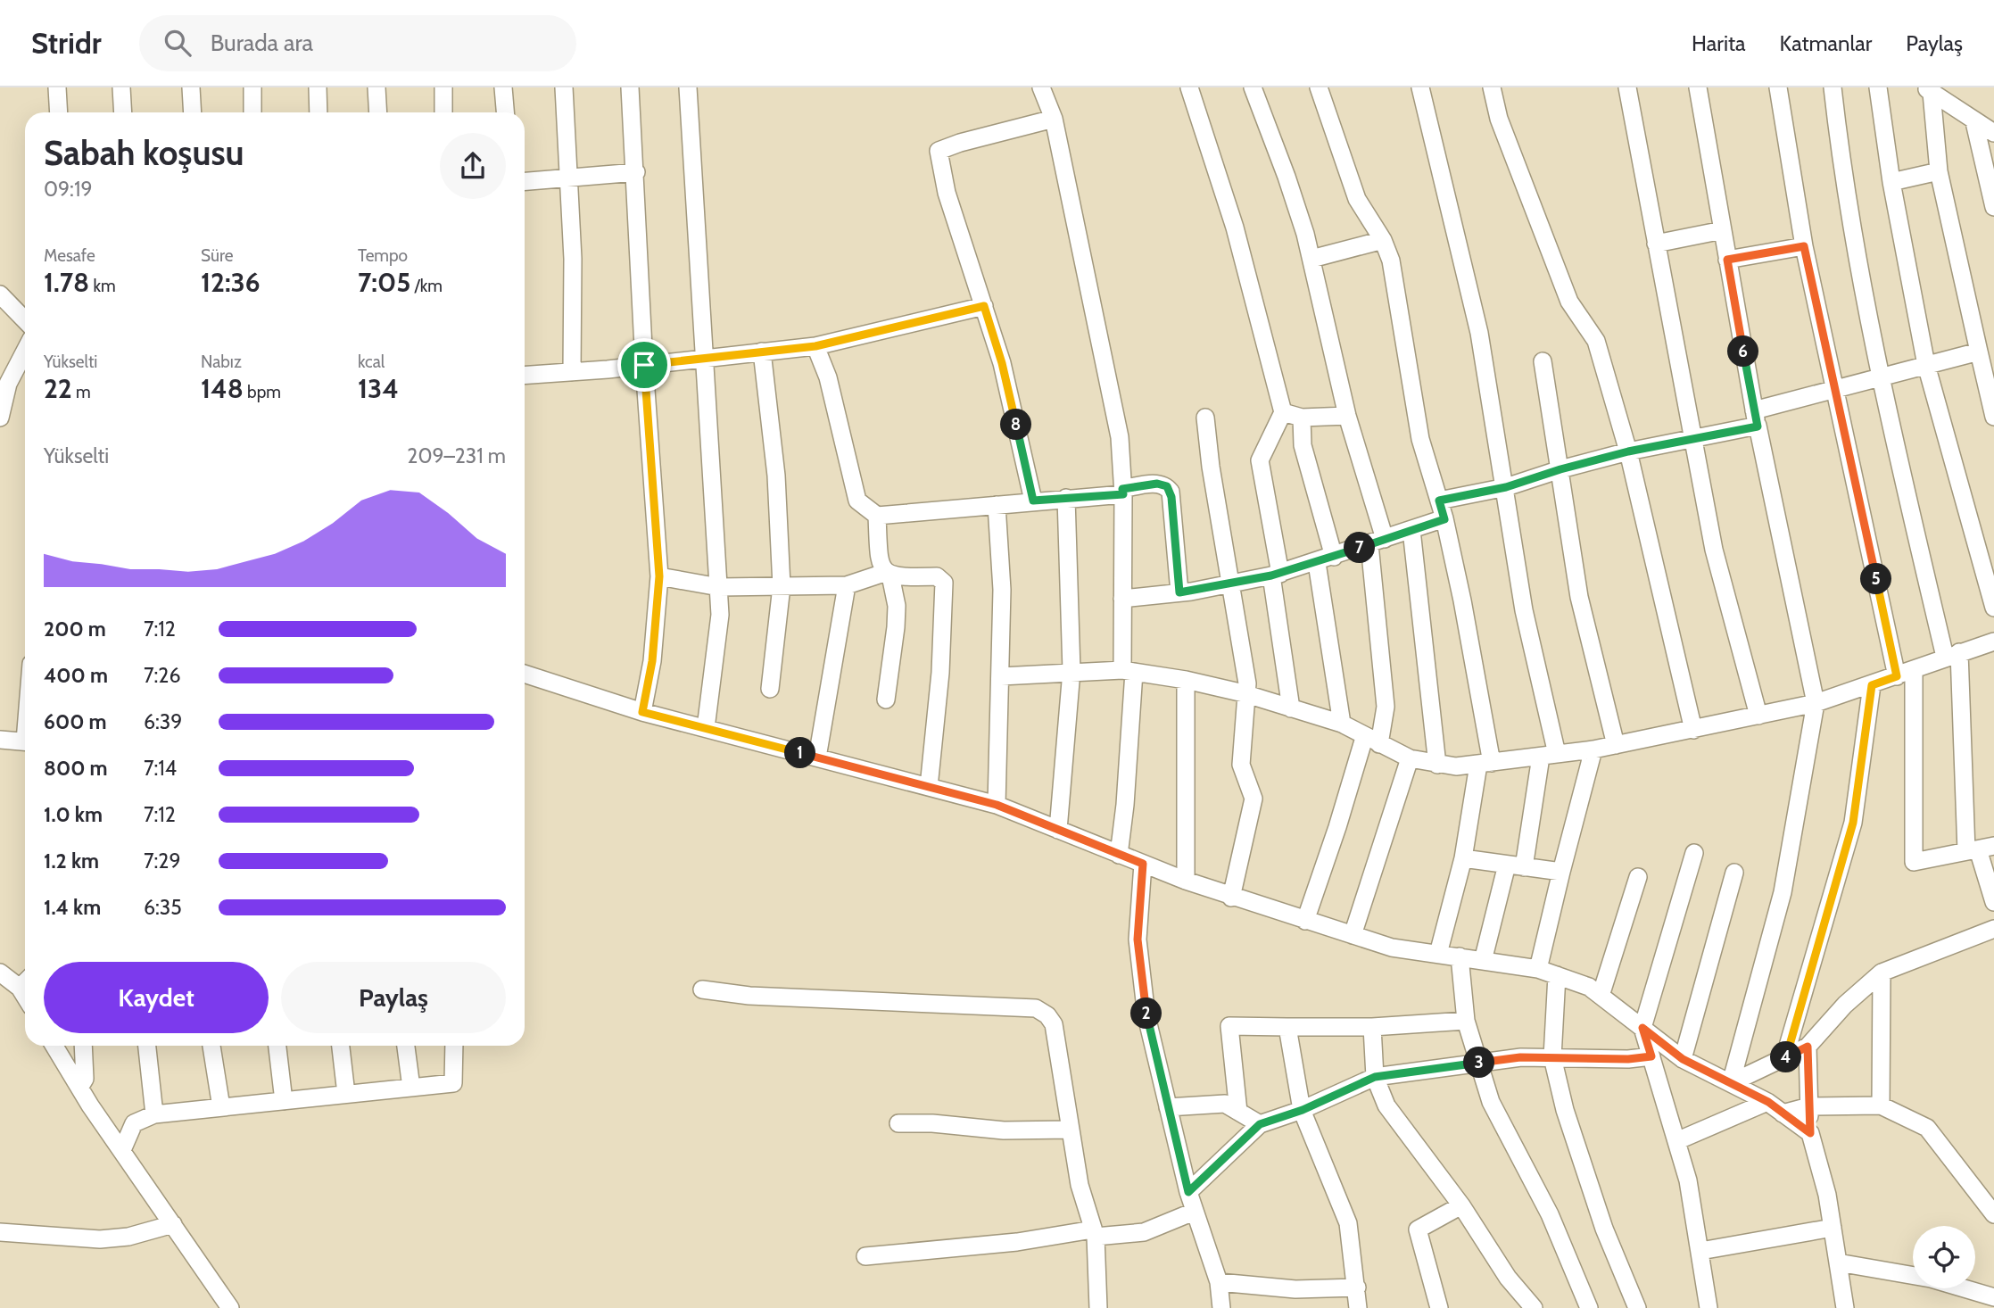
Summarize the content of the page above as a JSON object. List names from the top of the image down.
{
  "page": {
    "header": "Stridr",
    "search": "Burada ara",
    "nav": ["Harita", "Katmanlar", "Paylaş"],
    "heading": ["Sabah koşusu", "09:19"],
    "stats": [
      ["Mesafe", "1.78 km"],
      ["Süre", "12:36"],
      ["Tempo", "7:05 /km"],
      ["Yükselti", "22 m"],
      ["Nabız", "148 bpm"],
      ["kcal", "134"]
    ],
    "pins": [
      "6",
      "8",
      "7",
      "5",
      "1",
      "2",
      "4",
      "3"
    ],
    "chart": ["Yükselti", "209–231 m"],
    "list": [
      {
        "name": "200 m",
        "note": "7:12"
      },
      {
        "name": "400 m",
        "note": "7:26"
      },
      {
        "name": "600 m",
        "note": "6:39"
      },
      {
        "name": "800 m",
        "note": "7:14"
      },
      {
        "name": "1.0 km",
        "note": "7:12"
      },
      {
        "name": "1.2 km",
        "note": "7:29"
      },
      {
        "name": "1.4 km",
        "note": "6:35"
      }
    ],
    "buttons": ["Kaydet", "Paylaş"]
  }
}
